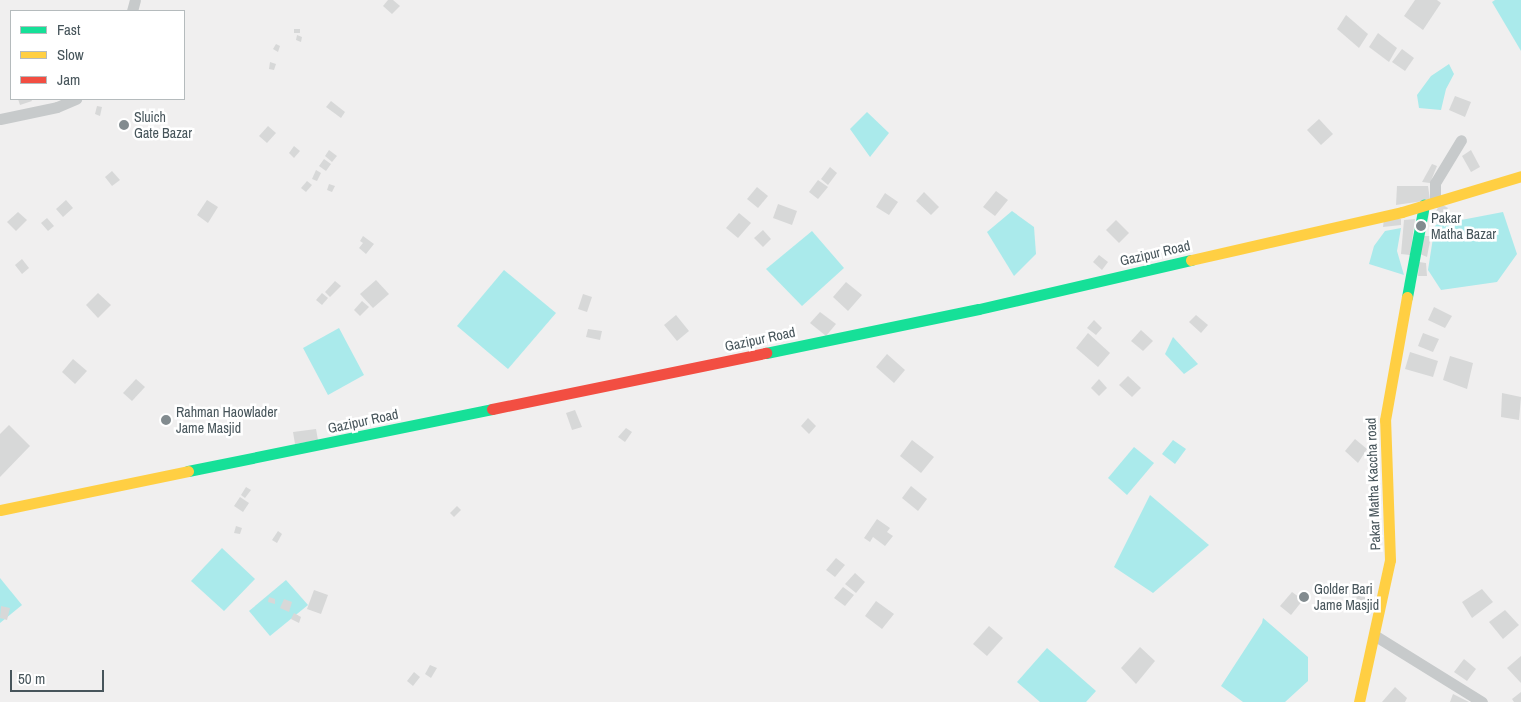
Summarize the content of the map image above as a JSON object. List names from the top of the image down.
{
  "streets": {
    "street": ["Gazipur Road", "Pakar Matha Kaccha road"]
  },
  "crossings": [
    ["Gazipur Road", "Pakar Matha Kaccha road"]
  ],
  "places": [
    "Sluich Gate Bazar",
    "Pakar Matha Bazar",
    "Rahman Haowlader Jame Masjid",
    "Golder Bari Jame Masjid"
  ],
  "legend": ["Fast", "Slow", "Jam"],
  "scale_bar": "50 m"
}
